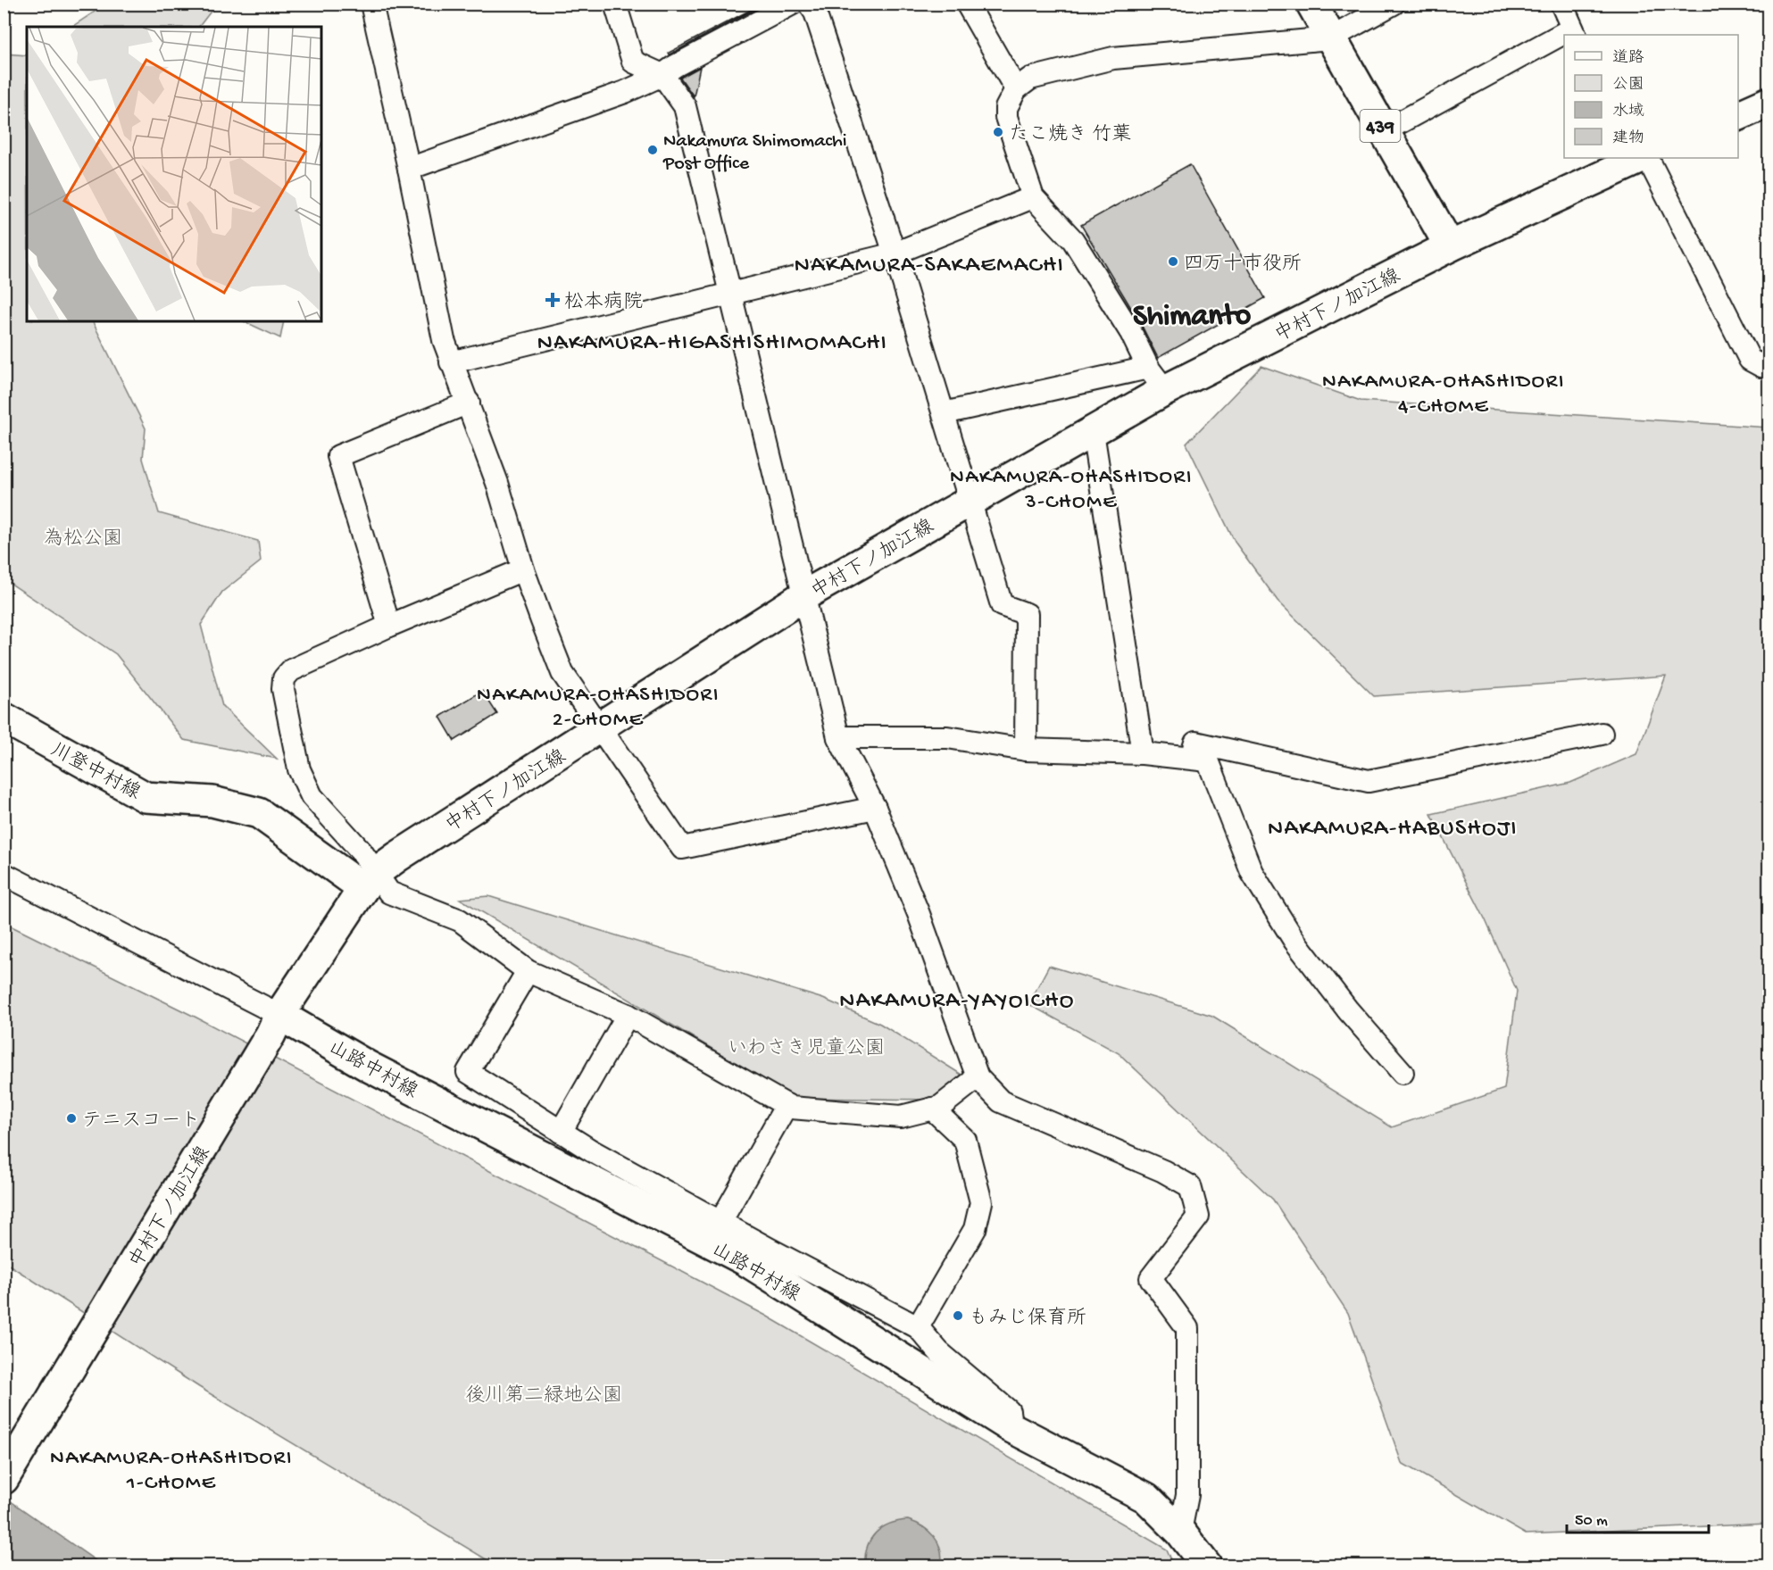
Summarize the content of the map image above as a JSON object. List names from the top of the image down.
{
  "streets": {
    "main road": [
      "439",
      "中村下ノ加江線",
      "川登中村線",
      "山路中村線"
    ]
  },
  "crossings": [
    ["439", "中村下ノ加江線"],
    ["中村下ノ加江線", "川登中村線"],
    ["中村下ノ加江線", "山路中村線"]
  ],
  "districts": [
    "NAKAMURA-SAKAEMACHI",
    "Shimanto",
    "NAKAMURA-HIGASHISHIMOMACHI",
    "NAKAMURA-OHASHIDORI 4-CHOME",
    "NAKAMURA-OHASHIDORI 3-CHOME",
    "NAKAMURA-OHASHIDORI 2-CHOME",
    "NAKAMURA-HABUSHOJI",
    "NAKAMURA-YAYOICHO",
    "NAKAMURA-OHASHIDORI 1-CHOME"
  ],
  "parks": ["為松公園", "いわさき児童公園", "後川第二緑地公園"],
  "places": {
    "other": [
      "たこ焼き 竹葉",
      "Nakamura Shimomachi Post Office",
      "四万十市役所",
      "テニスコート",
      "もみじ保育所"
    ],
    "health": ["松本病院"]
  },
  "legend": [
    "道路",
    "公園",
    "水域",
    "建物"
  ],
  "scale_bar": "50 m"
}
